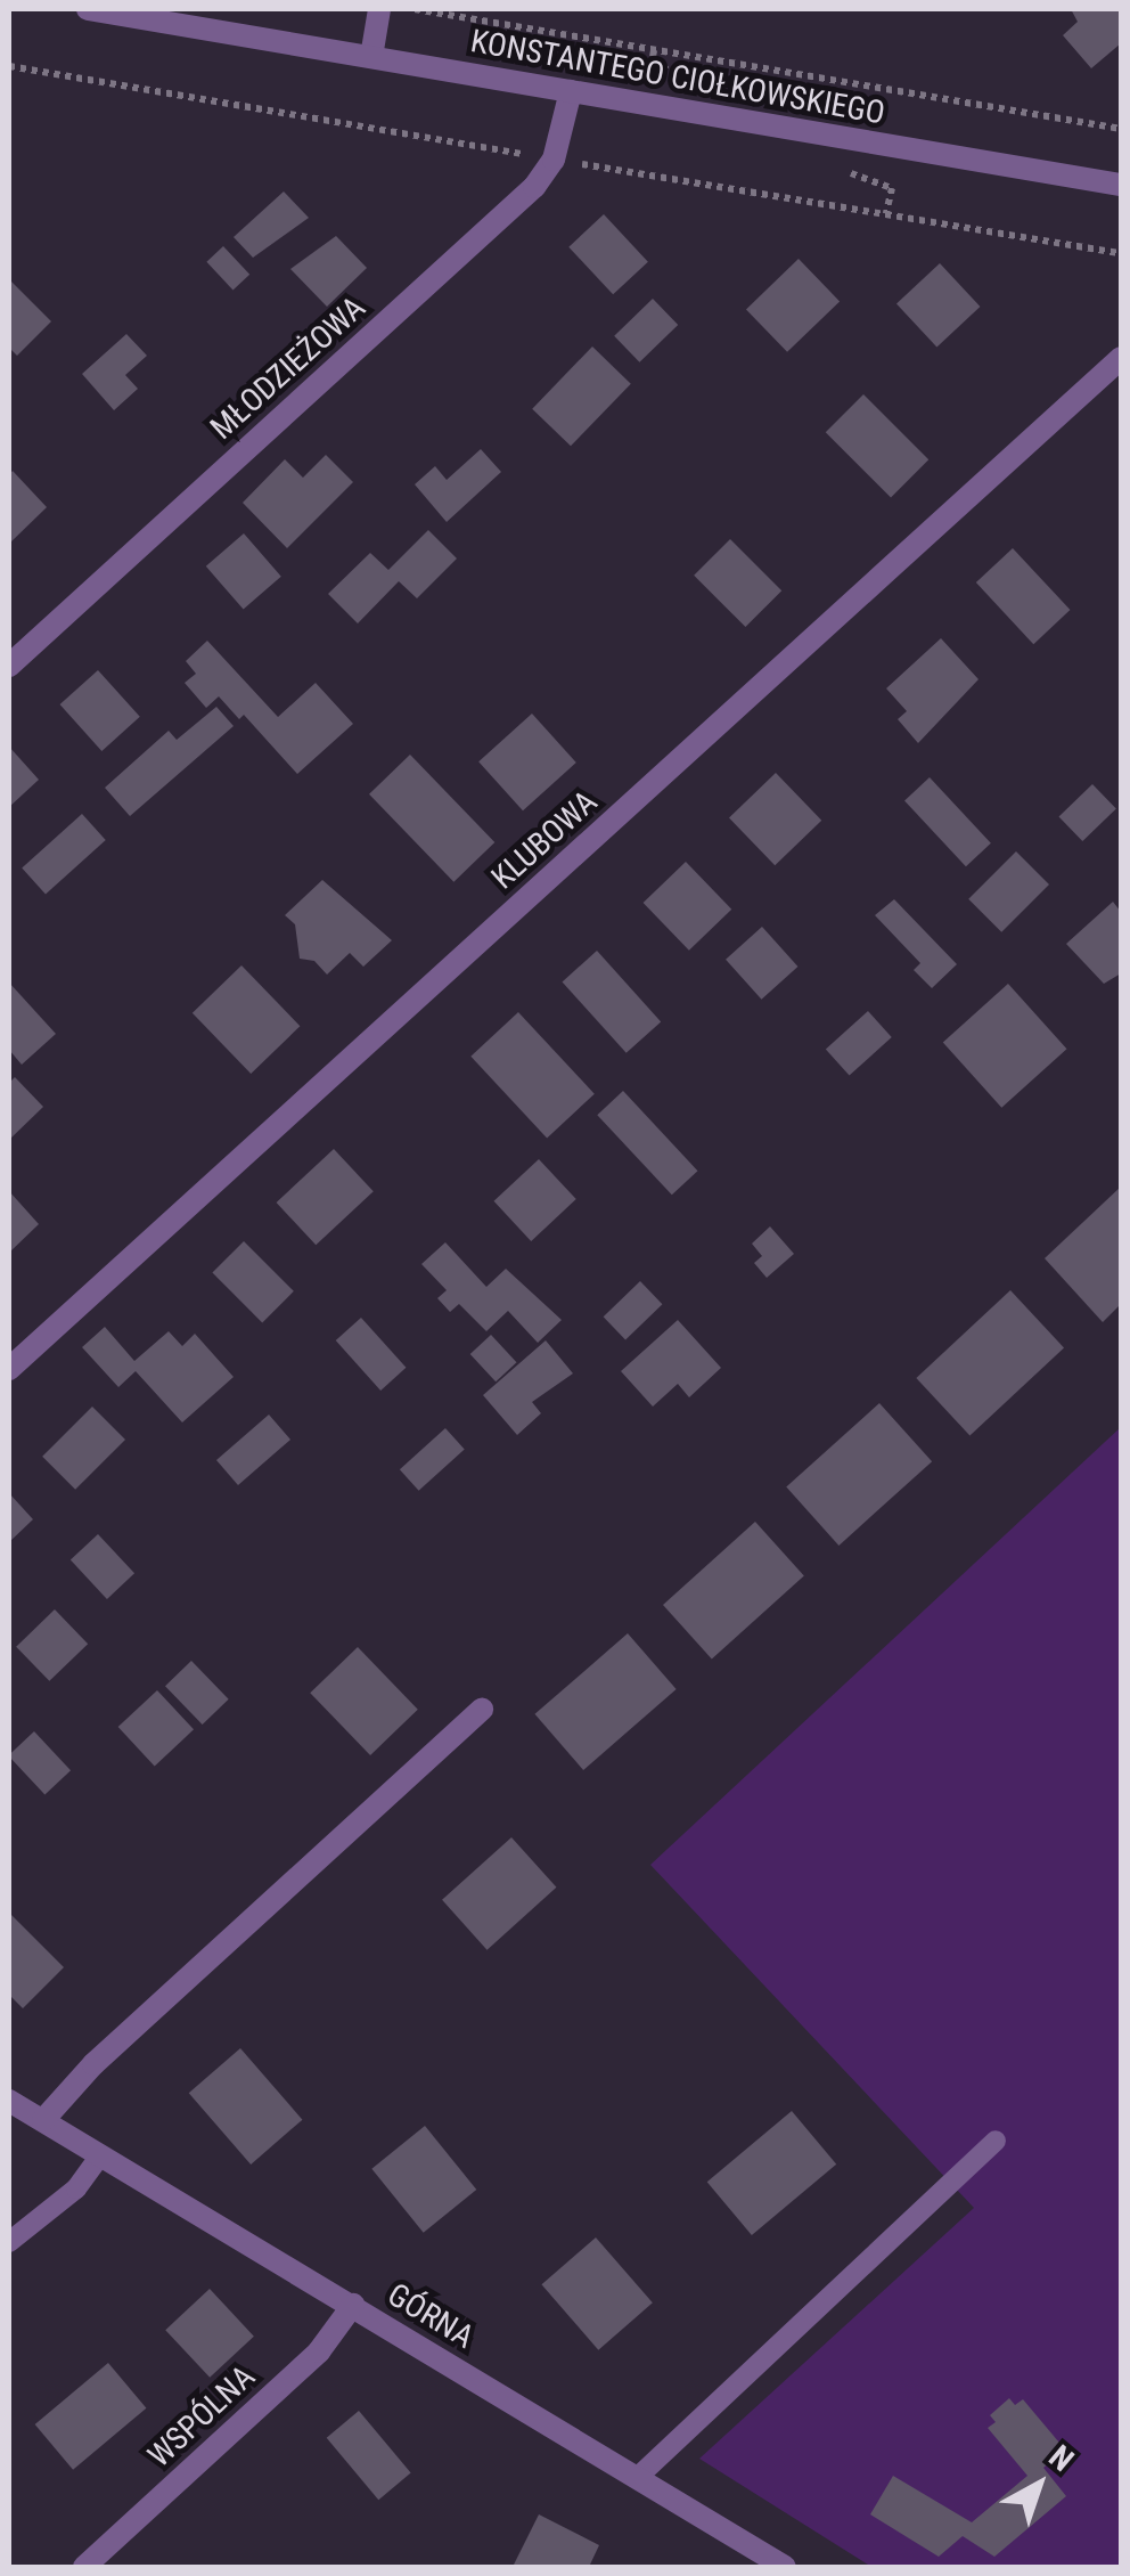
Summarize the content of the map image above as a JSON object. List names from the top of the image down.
{
  "streets": {
    "street": [
      "KONSTANTEGO CIOŁKOWSKIEGO",
      "MŁODZIEŻOWA",
      "KLUBOWA",
      "GÓRNA",
      "WSPÓLNA"
    ]
  },
  "crossings": [
    ["KONSTANTEGO CIOŁKOWSKIEGO", "MŁODZIEŻOWA"],
    ["GÓRNA", "WSPÓLNA"]
  ],
  "north": "top right"
}
